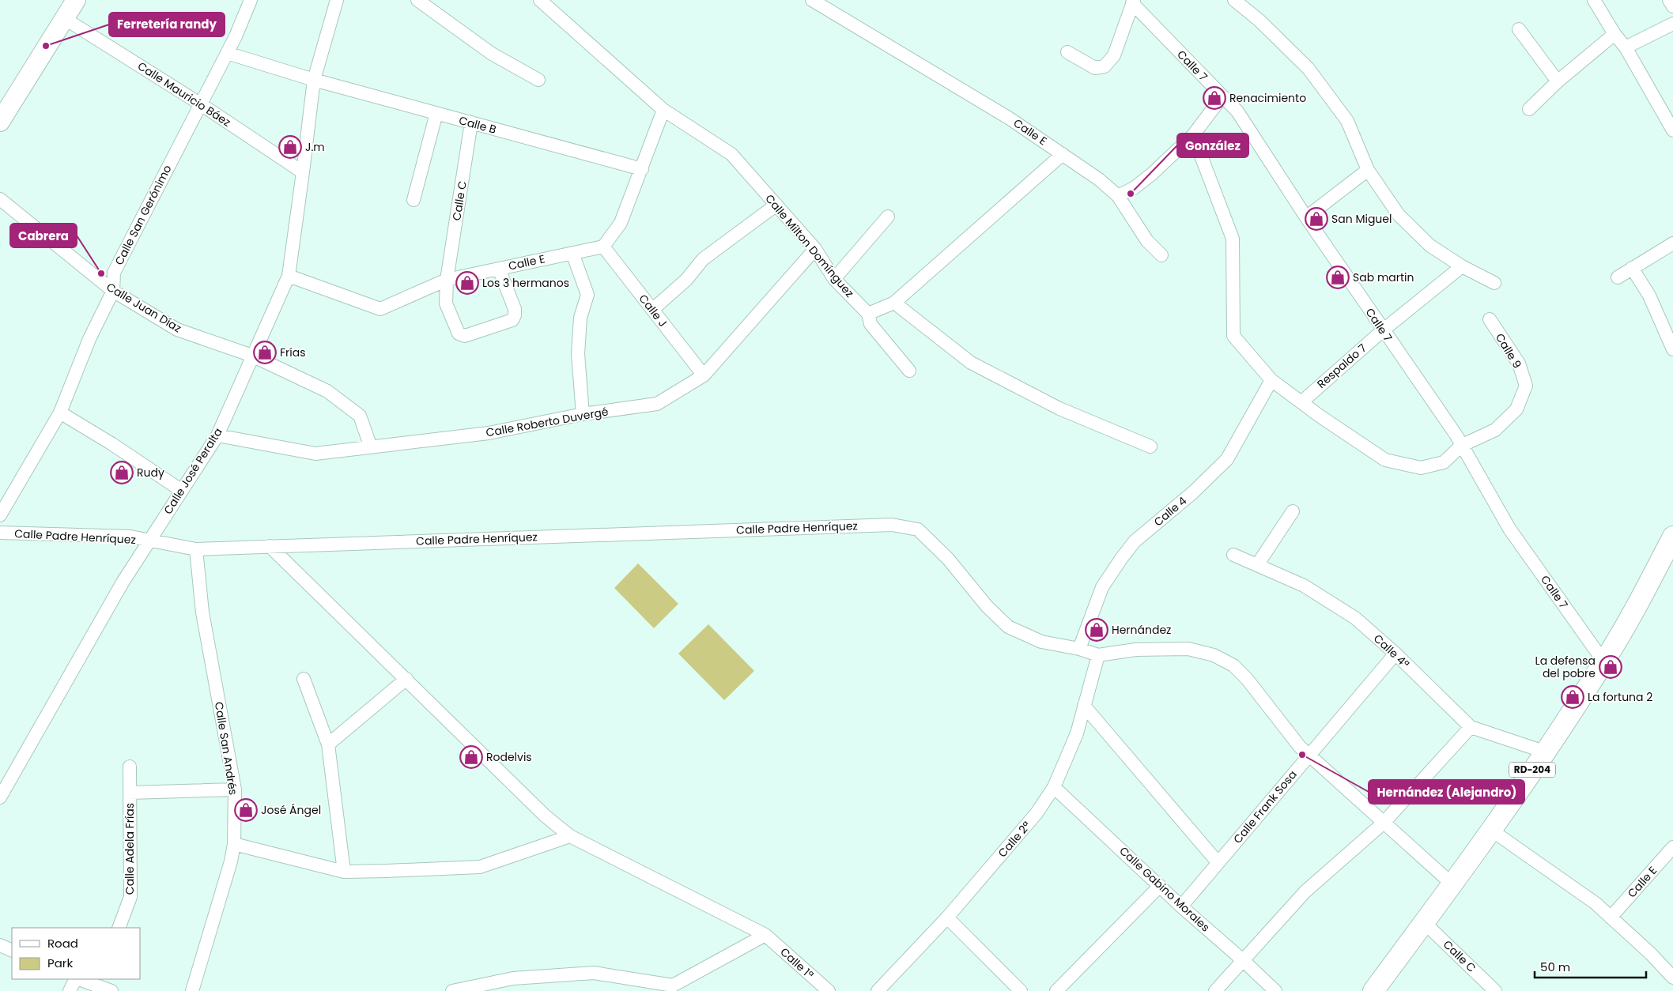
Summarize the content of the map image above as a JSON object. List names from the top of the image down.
{
  "streets": {
    "main road": ["RD-204"],
    "street": [
      "Calle 7",
      "Calle Mauricio Báez",
      "Calle B",
      "Calle E",
      "Calle C",
      "Calle San Gerónimo",
      "Calle Milton Domínguez",
      "Calle Juan Díaz",
      "Calle J",
      "Calle 9",
      "Respaldo 7",
      "Calle Roberto Duvergé",
      "Calle José Peralta",
      "Calle 4",
      "Calle Padre Henríquez",
      "Calle 4ª",
      "Calle San Andrés",
      "Calle Frank Sosa",
      "Calle 2ª",
      "Calle Adela Frías",
      "Calle Gabino Morales",
      "Calle 1ª"
    ]
  },
  "crossings": [
    ["Calle 7", "Calle 9"],
    ["Calle 7", "Respaldo 7"],
    ["Calle 7", "RD-204"],
    ["Calle Mauricio Báez", "Calle San Gerónimo"],
    ["Calle Mauricio Báez", "Calle José Peralta"],
    ["Calle B", "Calle C"],
    ["Calle B", "Calle San Gerónimo"],
    ["Calle B", "Calle José Peralta"],
    ["Calle E", "Calle C"],
    ["Calle E", "Calle J"],
    ["Calle E", "Calle José Peralta"],
    ["Calle C", "RD-204"],
    ["Calle San Gerónimo", "Calle Juan Díaz"],
    ["Calle Milton Domínguez", "Calle Roberto Duvergé"],
    ["Calle Juan Díaz", "Calle Roberto Duvergé"],
    ["Calle Juan Díaz", "Calle José Peralta"],
    ["Calle J", "Calle Roberto Duvergé"],
    ["Calle 9", "Respaldo 7"],
    ["Calle 9", "Calle 4"],
    ["Calle Roberto Duvergé", "Calle José Peralta"],
    ["Calle José Peralta", "Calle Padre Henríquez"],
    ["Calle 4", "Calle Padre Henríquez"],
    ["Calle Padre Henríquez", "Calle San Andrés"],
    ["Calle Padre Henríquez", "RD-204"],
    ["Calle Padre Henríquez", "Calle Frank Sosa"],
    ["Calle Padre Henríquez", "Calle 2ª"],
    ["Calle Padre Henríquez", "Calle 1ª"],
    ["Calle 4ª", "RD-204"],
    ["Calle 4ª", "Calle Frank Sosa"],
    ["Calle Frank Sosa", "Calle Gabino Morales"],
    ["Calle 2ª", "Calle Gabino Morales"]
  ],
  "places": {
    "other": [
      "Ferretería randy",
      "González",
      "Cabrera",
      "Hernández (Alejandro)"
    ],
    "shop": [
      "Renacimiento",
      "J.m",
      "San Miguel",
      "Sab martin",
      "Los 3 hermanos",
      "Frías",
      "Rudy",
      "Hernández",
      "La defensa del pobre",
      "La fortuna 2",
      "Rodelvis",
      "José Ángel"
    ]
  },
  "legend": ["Road", "Park"],
  "scale_bar": "50 m"
}
